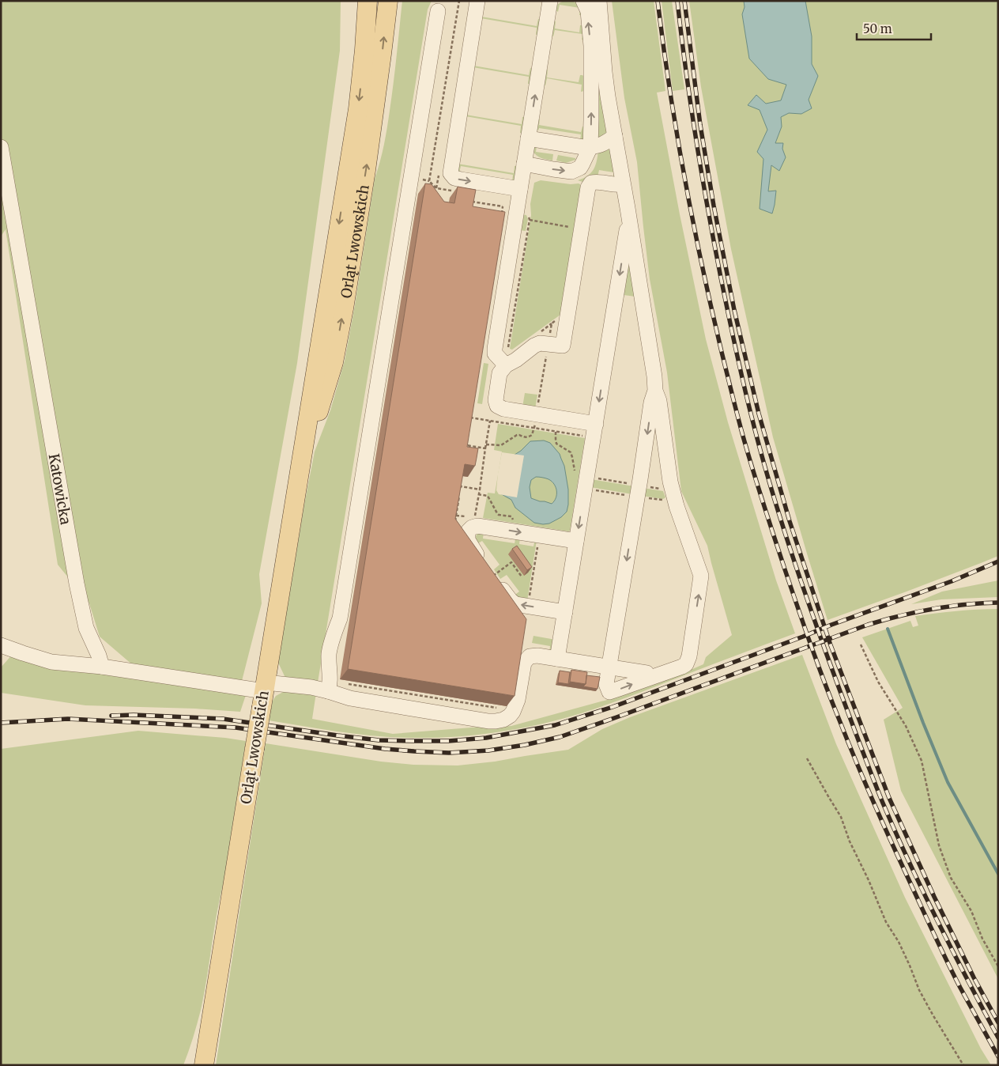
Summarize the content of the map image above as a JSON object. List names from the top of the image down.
{
  "streets": {
    "main road": ["Orląt Lwowskich"],
    "lane": ["Katowicka"]
  },
  "scale_bar": "50 m"
}
